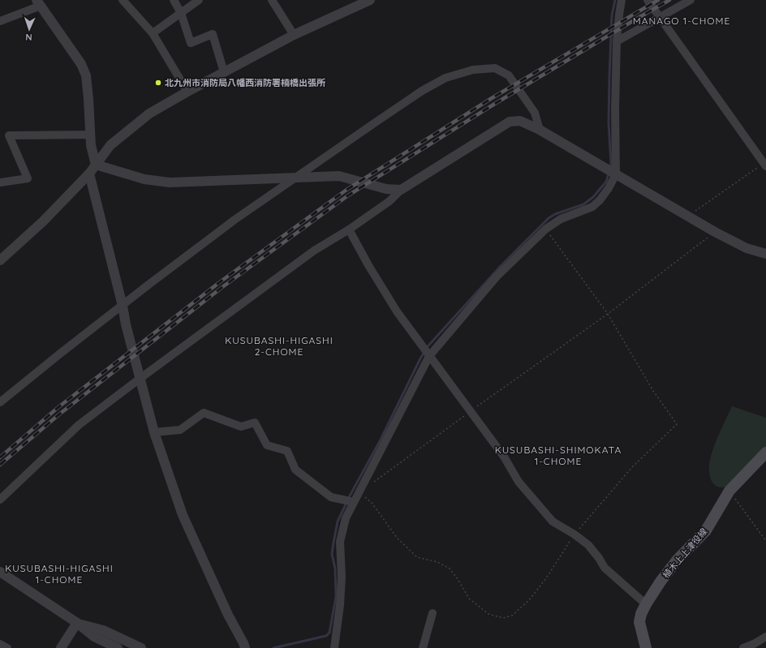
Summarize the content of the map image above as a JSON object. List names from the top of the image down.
{
  "streets": {
    "main road": ["植木上上津役線"]
  },
  "districts": [
    "MANAGO 1-CHOME",
    "KUSUBASHI-HIGASHI 2-CHOME",
    "KUSUBASHI-SHIMOKATA 1-CHOME",
    "KUSUBASHI-HIGASHI 1-CHOME"
  ],
  "places": ["北九州市消防局八幡西消防署楠橋出張所"],
  "north": "bottom"
}
